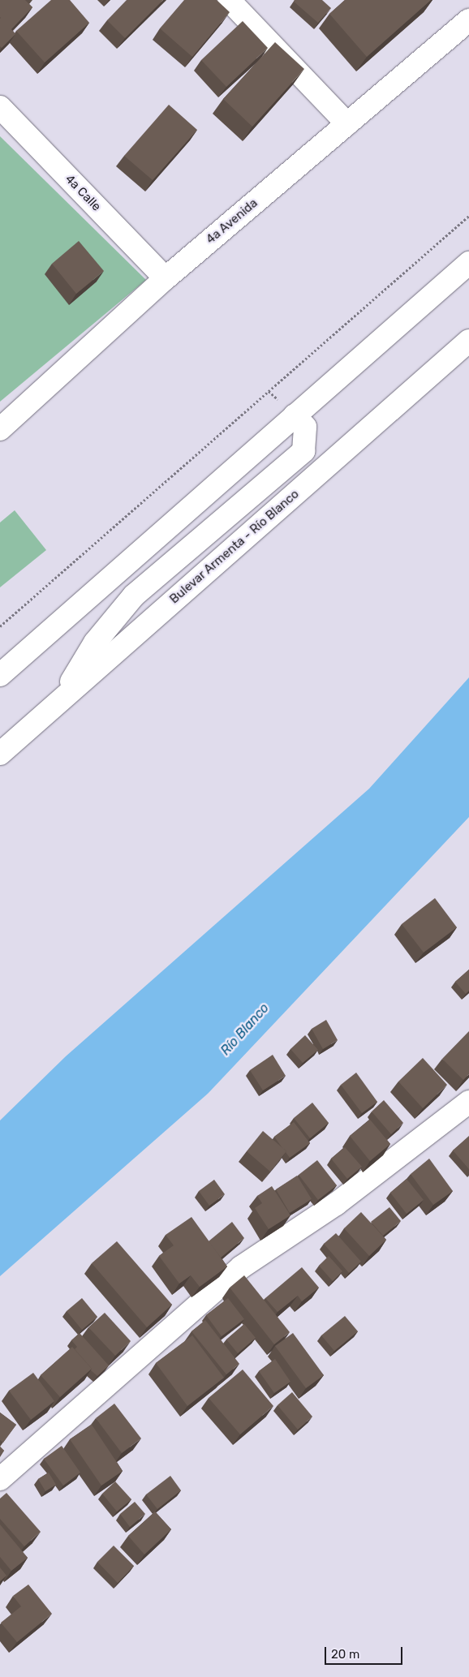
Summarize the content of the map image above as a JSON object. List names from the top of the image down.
{
  "streets": {
    "street": ["4a Calle", "4a Avenida", "Bulevar Armenta - Río Blanco"]
  },
  "crossings": [
    ["4a Calle", "4a Avenida"]
  ],
  "water": ["Río Blanco"],
  "scale_bar": "20 m"
}
